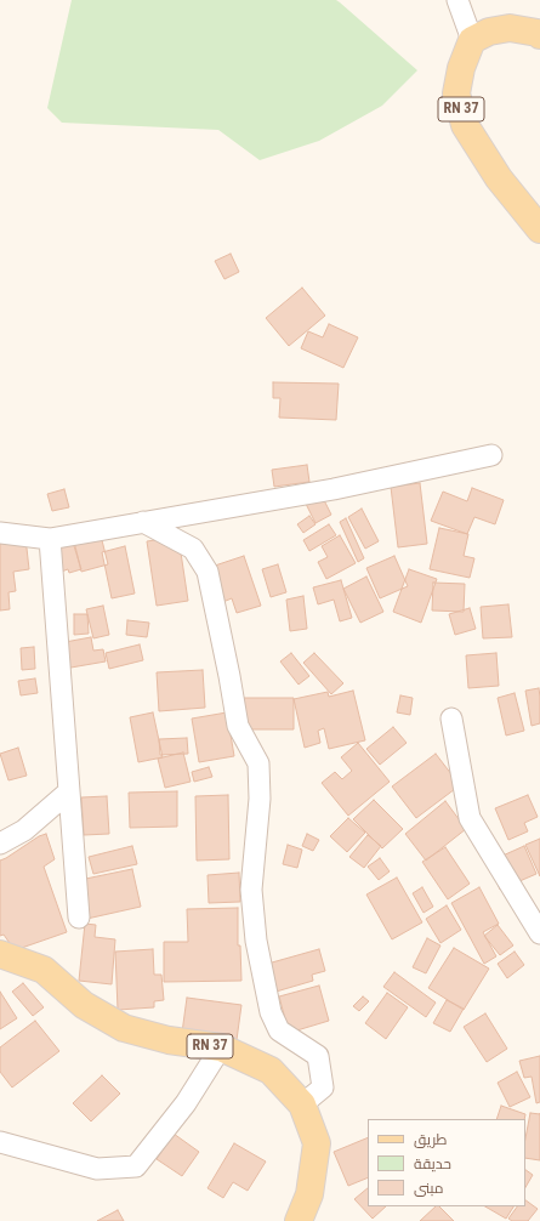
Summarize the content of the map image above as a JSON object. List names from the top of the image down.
{
  "streets": {
    "main road": ["RN 37"]
  },
  "legend": ["طريق", "حديقة", "مبنى"]
}
